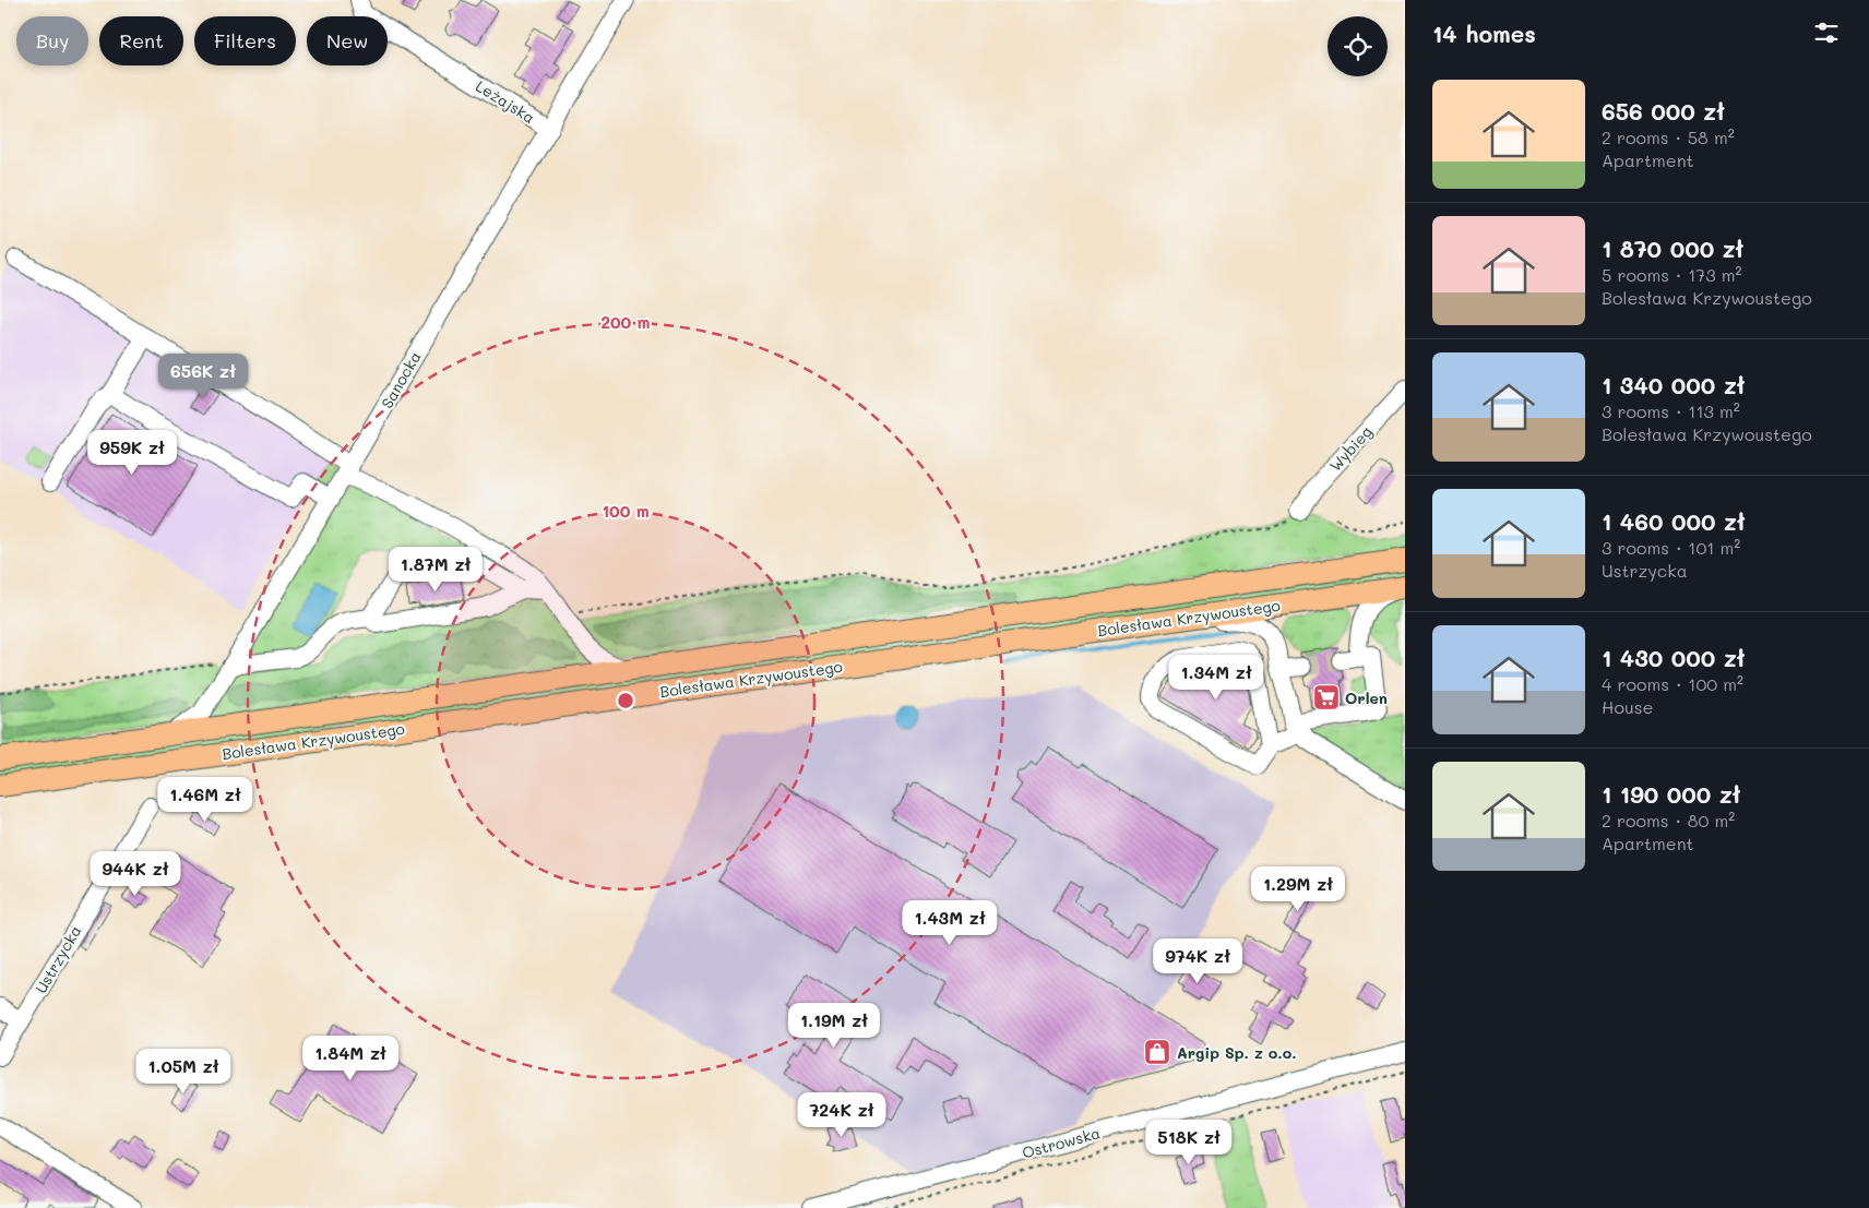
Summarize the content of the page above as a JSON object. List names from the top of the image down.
{
  "streets": {
    "main road": ["Bolesława Krzywoustego"],
    "street": [
      "Leżajska",
      "Sanocka",
      "Wybieg",
      "Ustrzycka",
      "Ostrowska"
    ]
  },
  "crossings": [
    ["Leżajska", "Sanocka"],
    ["Sanocka", "Bolesława Krzywoustego"]
  ],
  "places": {
    "supermarket": ["Orlen"],
    "shop": ["Argip Sp. z o.o."]
  },
  "page": {
    "heading": "14 homes",
    "chip": [
      "Buy",
      "Rent",
      "Filters",
      "New"
    ],
    "list": [
      {
        "name": "656 000 zł",
        "note": "2 rooms · 58 m² · Apartment"
      },
      {
        "name": "1 870 000 zł",
        "note": "5 rooms · 173 m² · Bolesława Krzywoustego"
      },
      {
        "name": "1 340 000 zł",
        "note": "3 rooms · 113 m² · Bolesława Krzywoustego"
      },
      {
        "name": "1 460 000 zł",
        "note": "3 rooms · 101 m² · Ustrzycka"
      },
      {
        "name": "1 430 000 zł",
        "note": "4 rooms · 100 m² · House"
      },
      {
        "name": "1 190 000 zł",
        "note": "2 rooms · 80 m² · Apartment"
      }
    ],
    "price": [
      "656K zł",
      "959K zł",
      "1.87M zł",
      "1.34M zł",
      "1.46M zł",
      "944K zł",
      "1.29M zł",
      "1.43M zł",
      "974K zł",
      "1.19M zł",
      "1.84M zł",
      "1.05M zł",
      "724K zł",
      "518K zł"
    ]
  },
  "rings": ["200 m", "100 m"]
}
